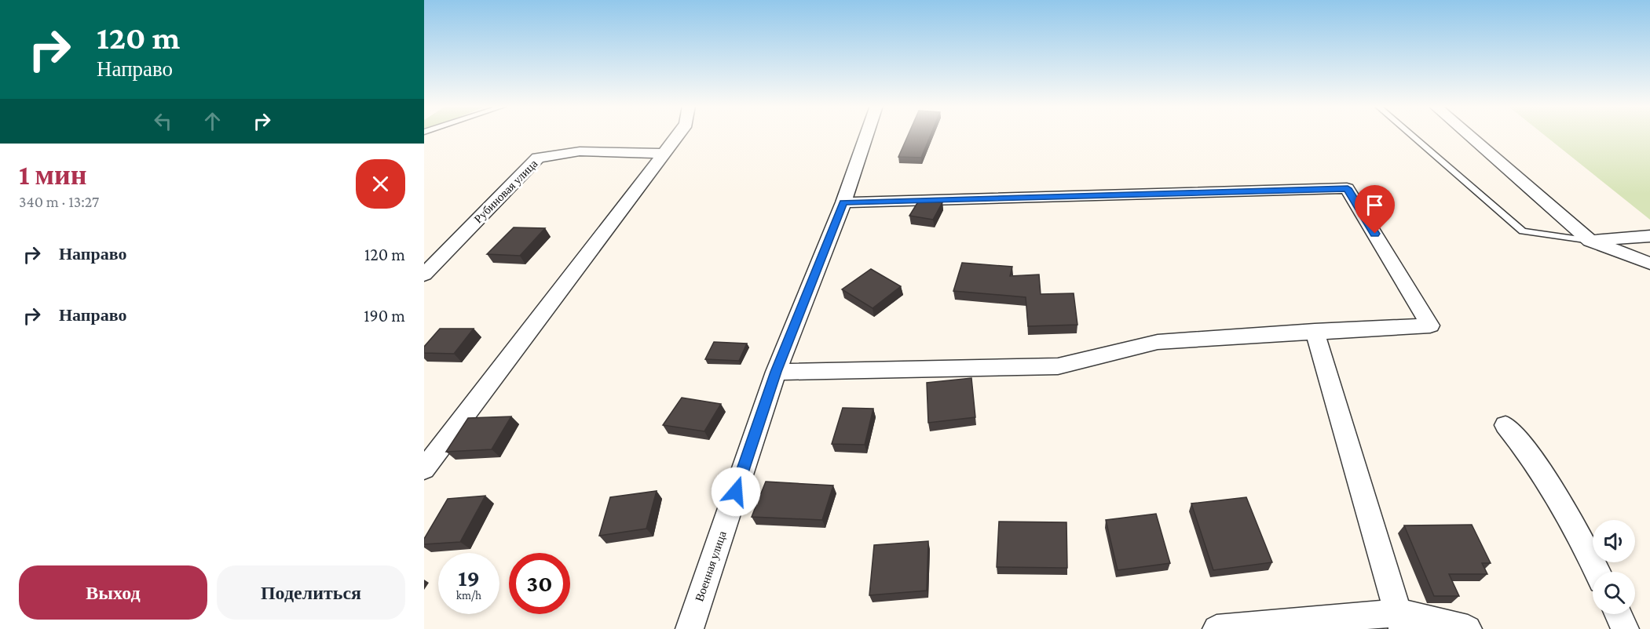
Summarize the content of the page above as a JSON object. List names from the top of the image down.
{
  "streets": {
    "street": ["Рубиновая улица", "Военная улица"]
  },
  "page": {
    "turn": ["120 m", "Направо"],
    "heading": ["1 мин", "340 m · 13:27"],
    "list": [
      {
        "name": "Направо",
        "value": "120 m"
      },
      {
        "name": "Направо",
        "value": "190 m"
      }
    ],
    "speed": "19 km/h",
    "limit": "30",
    "buttons": ["Выход", "Поделиться"]
  }
}
